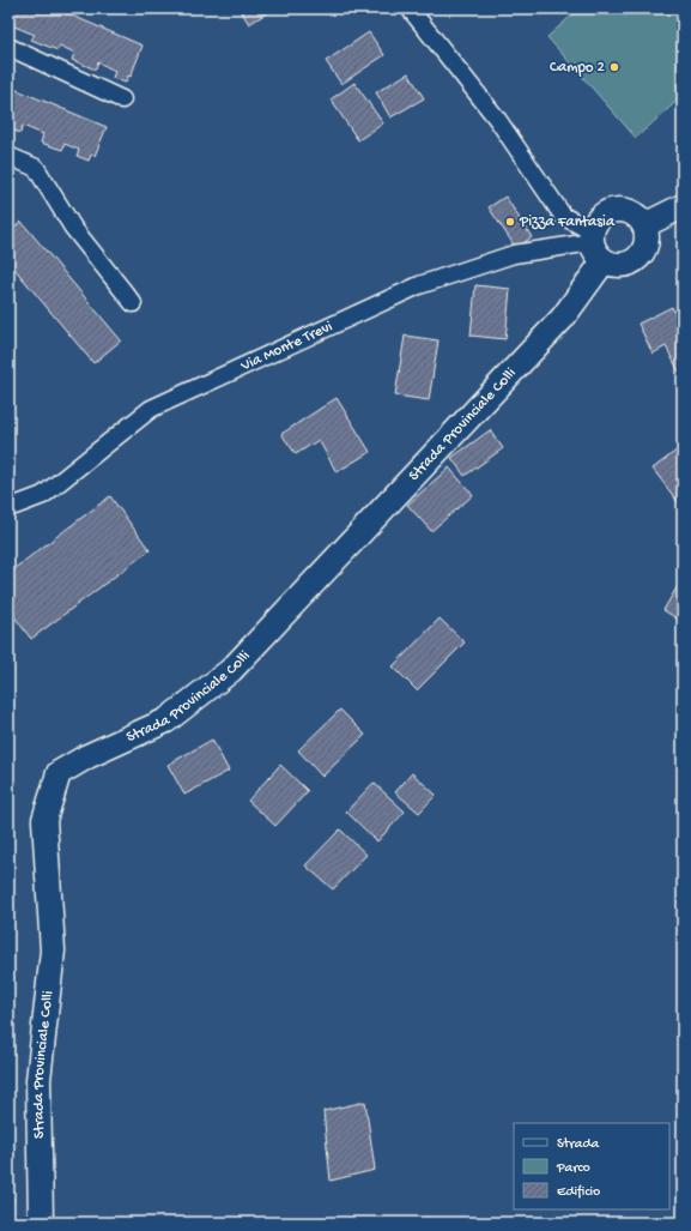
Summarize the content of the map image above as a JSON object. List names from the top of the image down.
{
  "streets": {
    "street": ["Via Monte Trevi", "Strada Provinciale Colli"]
  },
  "crossings": [
    ["Via Monte Trevi", "Strada Provinciale Colli"]
  ],
  "places": ["Campo 2", "Pizza Fantasia"],
  "legend": ["Strada", "Parco", "Edificio"]
}
